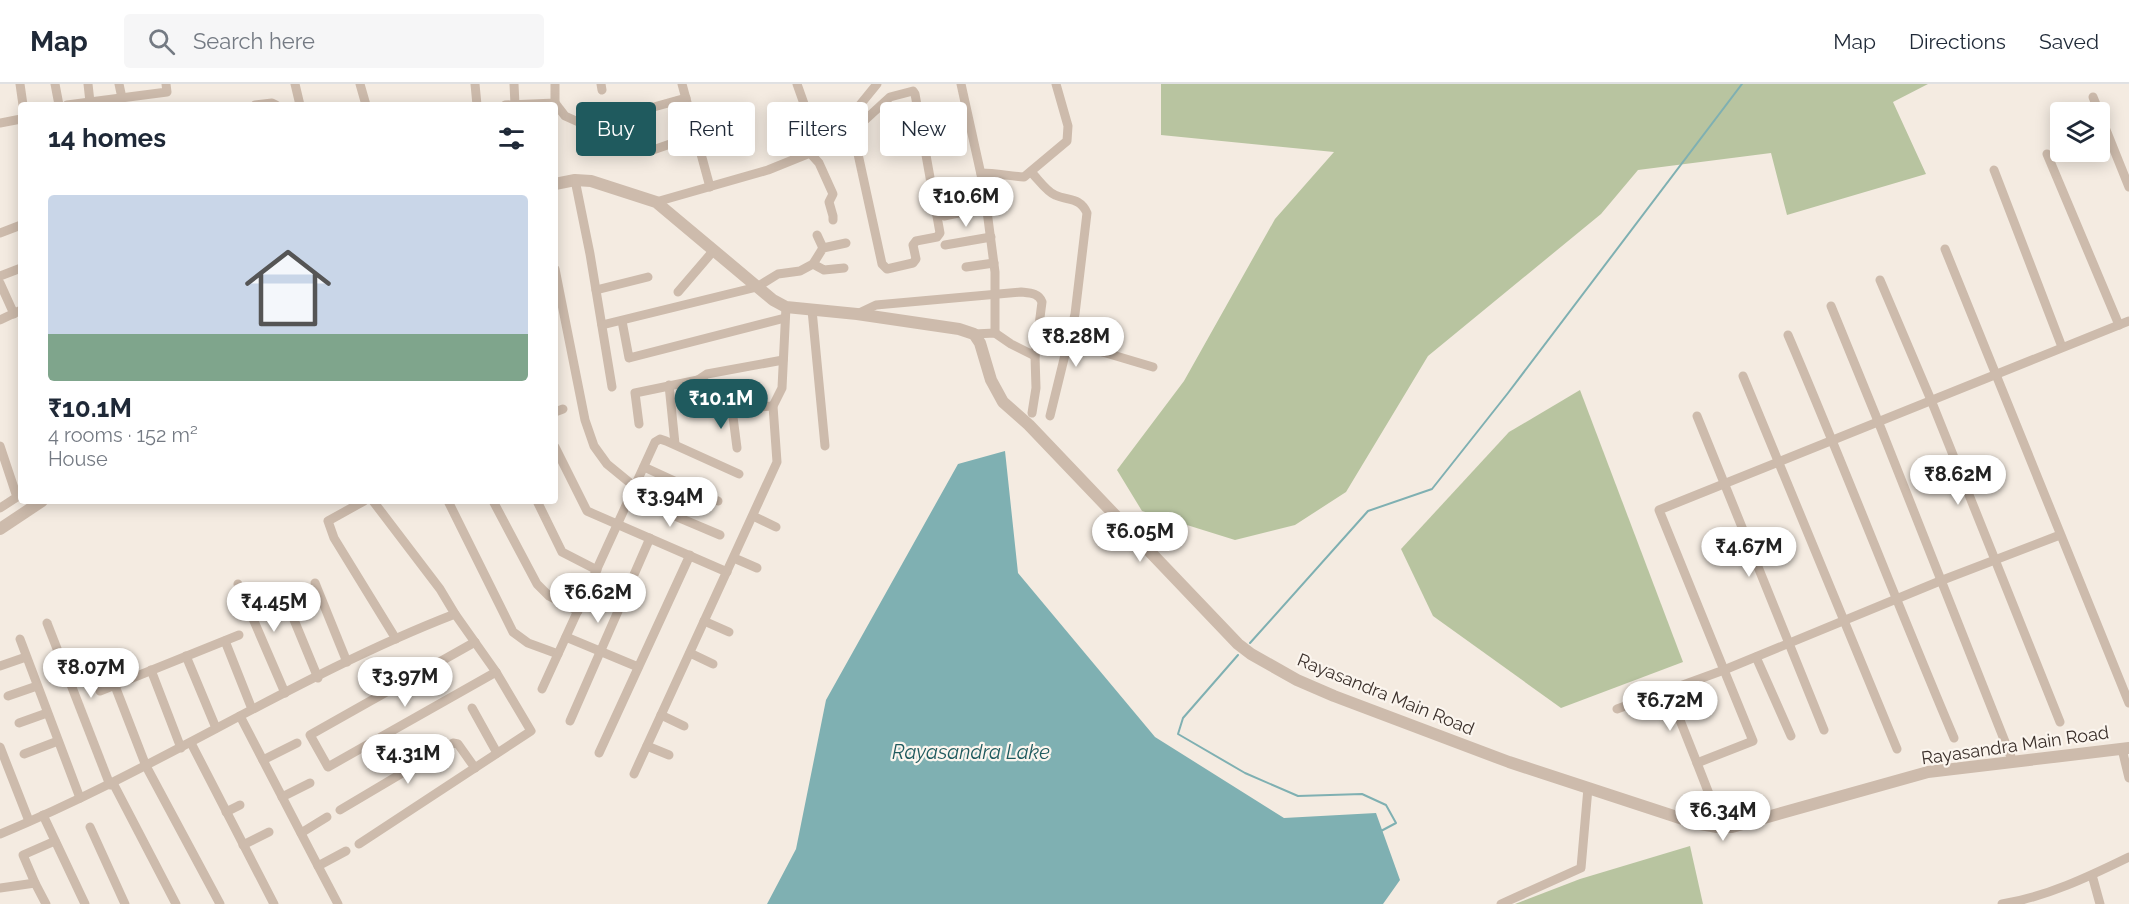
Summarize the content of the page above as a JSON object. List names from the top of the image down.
{
  "streets": {
    "street": ["Rayasandra Main Road"]
  },
  "water": ["Rayasandra Lake"],
  "page": {
    "header": "Map",
    "search": "Search here",
    "nav": ["Map", "Directions", "Saved"],
    "chip": [
      "Buy",
      "Rent",
      "Filters",
      "New"
    ],
    "heading": "14 homes",
    "list": [
      {
        "name": "₹10.1M",
        "note": "4 rooms · 152 m² · House"
      }
    ],
    "price": [
      "₹10.6M",
      "₹8.28M",
      "₹10.1M",
      "₹8.62M",
      "₹3.94M",
      "₹6.05M",
      "₹4.67M",
      "₹6.62M",
      "₹4.45M",
      "₹8.07M",
      "₹3.97M",
      "₹6.72M",
      "₹4.31M",
      "₹6.34M"
    ]
  }
}
